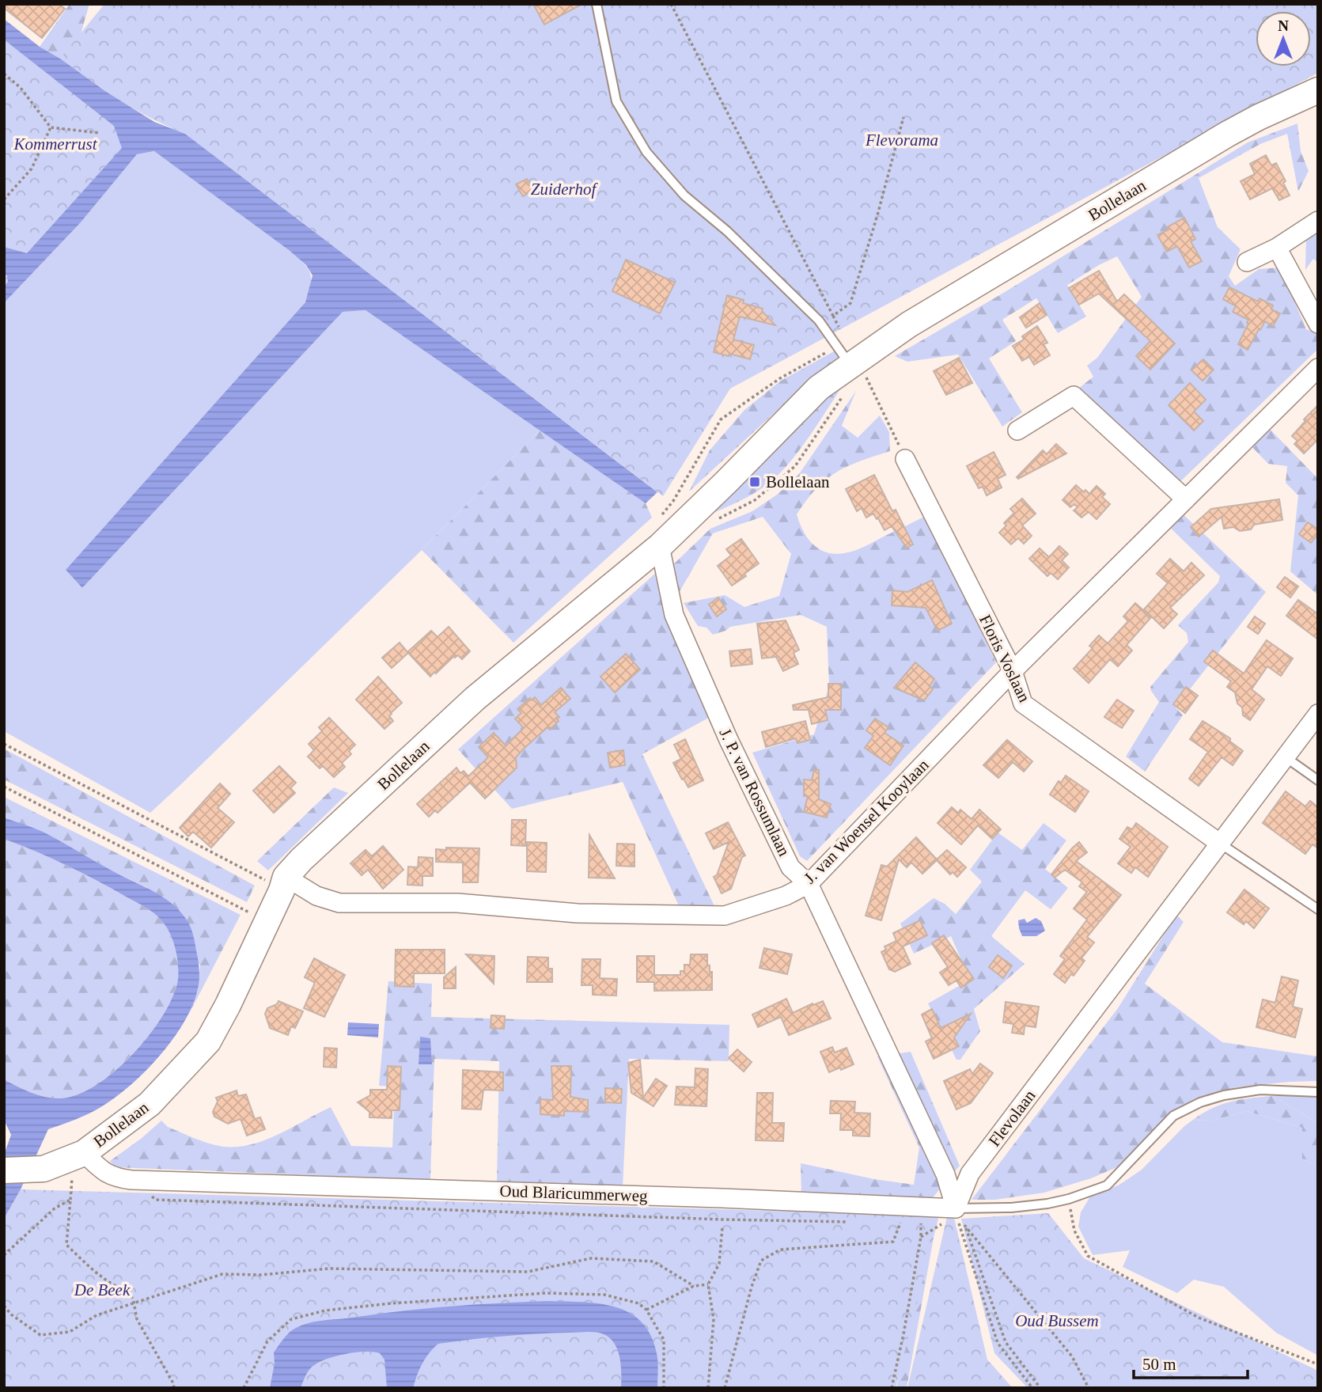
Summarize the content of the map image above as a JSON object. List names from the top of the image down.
{
  "streets": {
    "main road": ["Bollelaan"],
    "street": [
      "Floris Voslaan",
      "J. P. van Rossumlaan",
      "J. van Woensel Kooylaan",
      "Flevolaan",
      "Oud Blaricummerweg"
    ]
  },
  "crossings": [
    ["Bollelaan", "J. P. van Rossumlaan"],
    ["Bollelaan", "J. van Woensel Kooylaan"],
    ["Bollelaan", "Oud Blaricummerweg"],
    ["Floris Voslaan", "J. van Woensel Kooylaan"],
    ["Floris Voslaan", "Flevolaan"],
    ["J. P. van Rossumlaan", "J. van Woensel Kooylaan"],
    ["J. P. van Rossumlaan", "Flevolaan"],
    ["J. P. van Rossumlaan", "Oud Blaricummerweg"],
    ["Flevolaan", "Oud Blaricummerweg"]
  ],
  "parks": [
    "Flevorama",
    "Kommerrust",
    "Zuiderhof",
    "De Beek",
    "Oud Bussem"
  ],
  "places": {
    "transit": ["Bollelaan"]
  },
  "scale_bar": "50 m",
  "north": "top"
}
